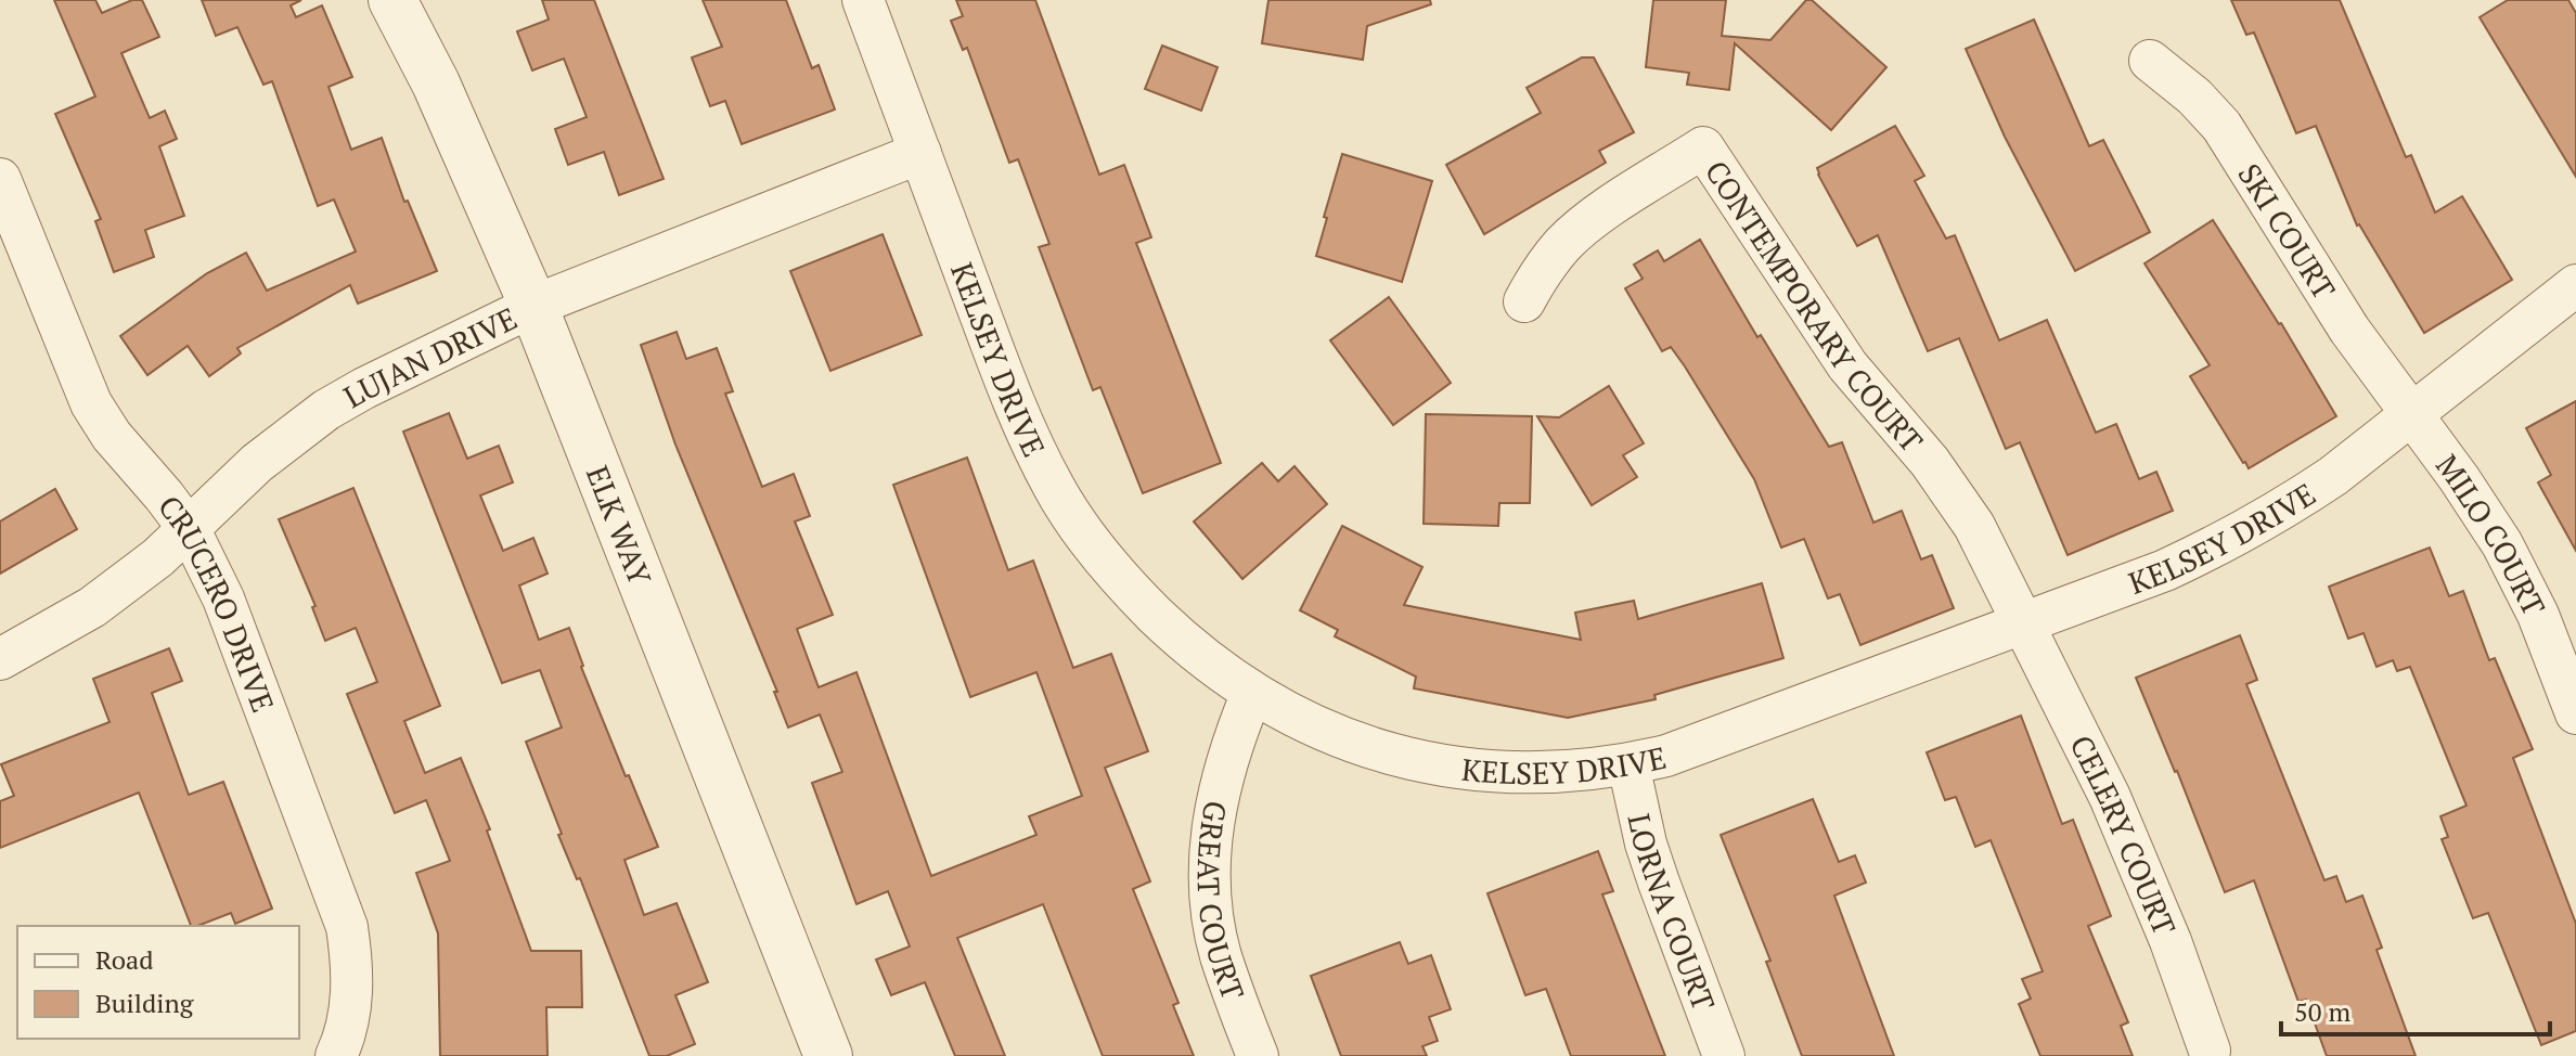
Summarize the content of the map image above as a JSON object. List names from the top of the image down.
{
  "streets": {
    "street": [
      "SKI COURT",
      "CONTEMPORARY COURT",
      "LUJAN DRIVE",
      "KELSEY DRIVE",
      "ELK WAY",
      "MILO COURT",
      "CRUCERO DRIVE",
      "CELERY COURT",
      "GREAT COURT",
      "LORNA COURT"
    ]
  },
  "crossings": [
    ["SKI COURT", "KELSEY DRIVE"],
    ["SKI COURT", "MILO COURT"],
    ["CONTEMPORARY COURT", "KELSEY DRIVE"],
    ["CONTEMPORARY COURT", "CELERY COURT"],
    ["LUJAN DRIVE", "KELSEY DRIVE"],
    ["LUJAN DRIVE", "ELK WAY"],
    ["LUJAN DRIVE", "CRUCERO DRIVE"],
    ["KELSEY DRIVE", "MILO COURT"],
    ["KELSEY DRIVE", "CELERY COURT"],
    ["KELSEY DRIVE", "GREAT COURT"],
    ["KELSEY DRIVE", "LORNA COURT"]
  ],
  "legend": ["Road", "Building"],
  "scale_bar": "50 m"
}
